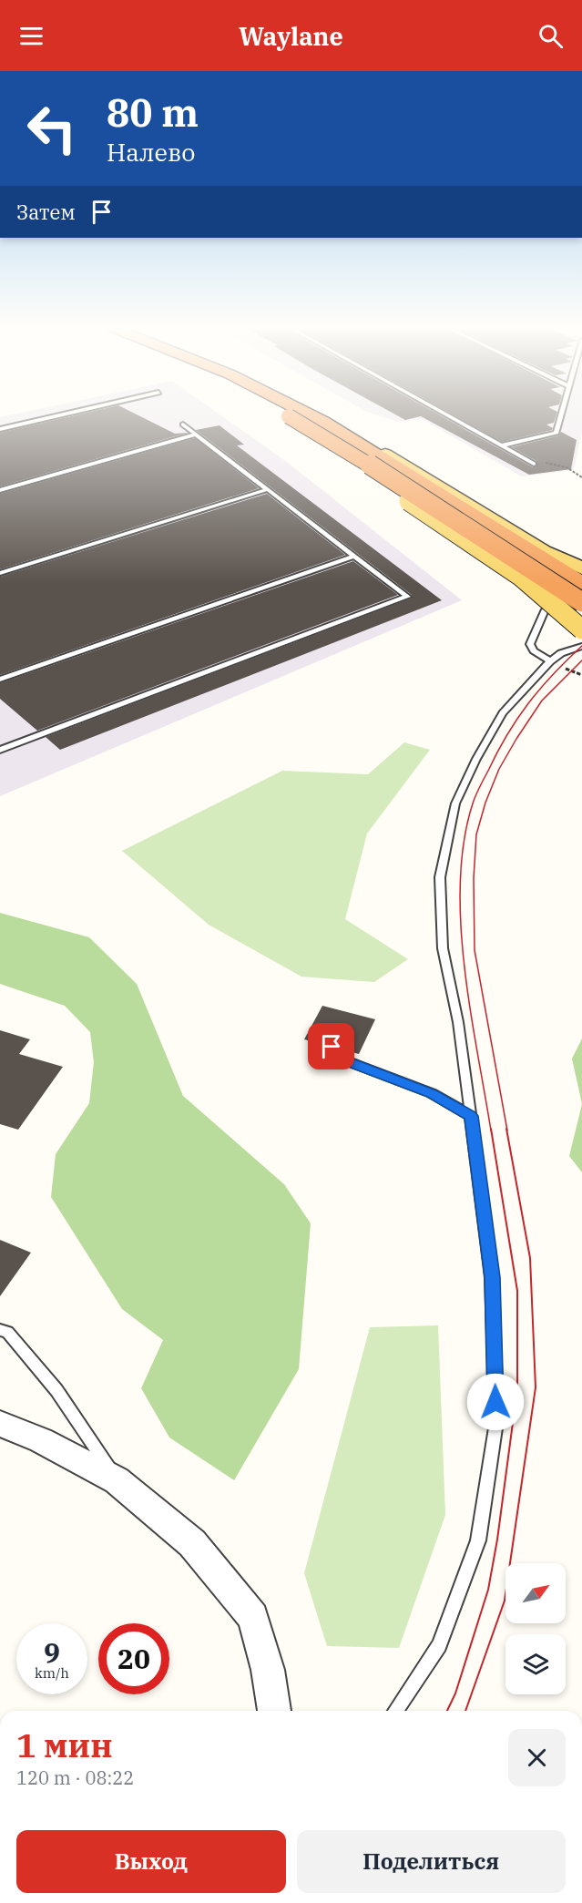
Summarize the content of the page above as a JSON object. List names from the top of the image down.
{
  "north": "top right",
  "page": {
    "header": "Waylane",
    "turn": ["80 m", "Налево"],
    "then": "Затем",
    "speed": "9 km/h",
    "limit": "20",
    "heading": ["1 мин", "120 m · 08:22"],
    "buttons": ["Выход", "Поделиться"]
  }
}
